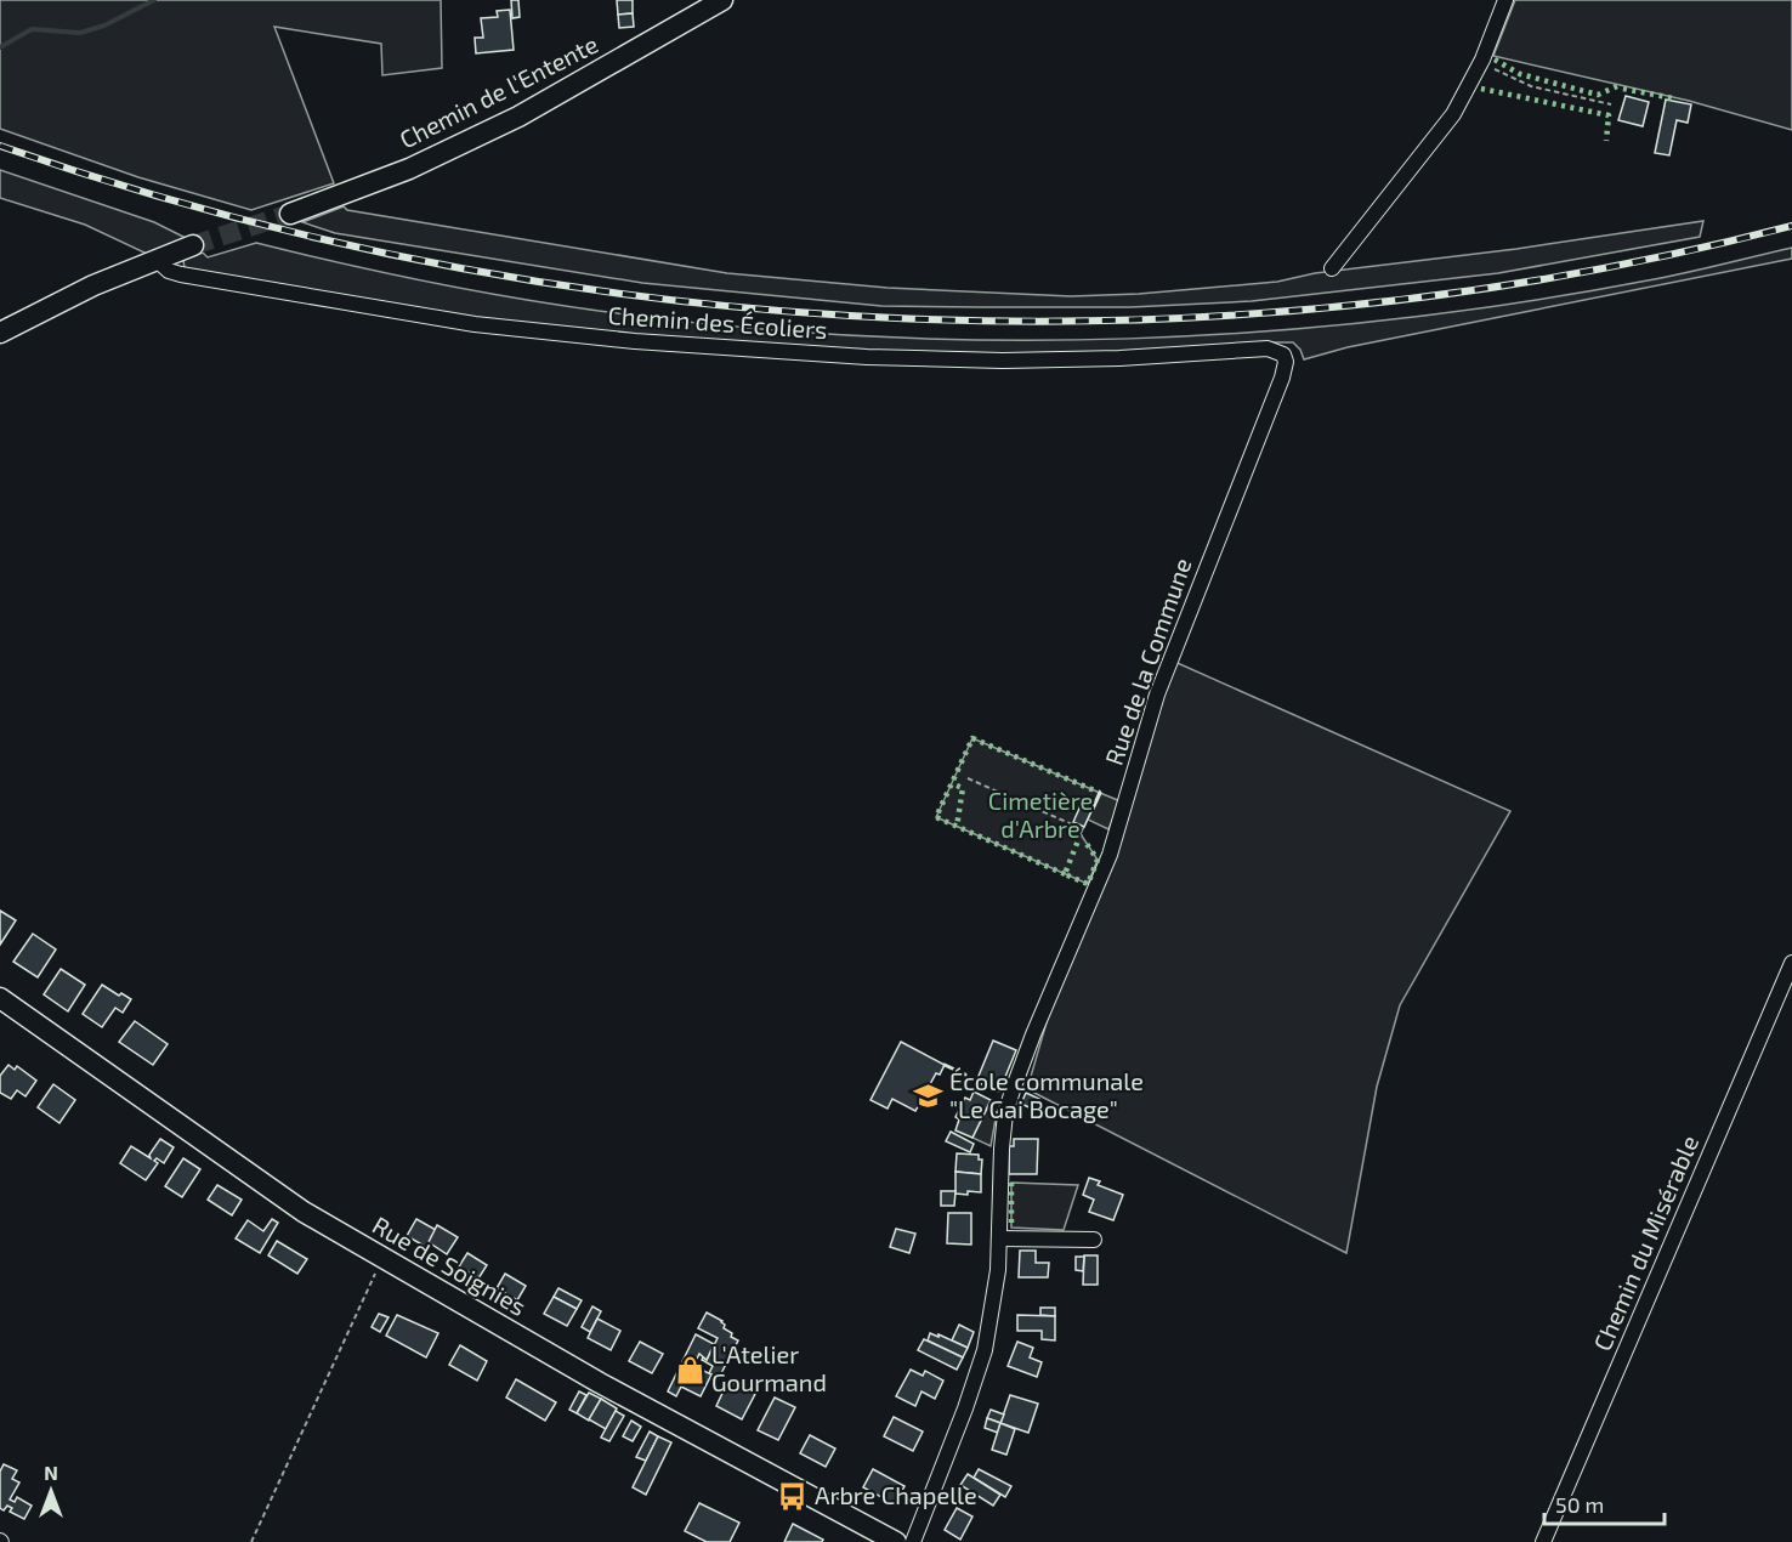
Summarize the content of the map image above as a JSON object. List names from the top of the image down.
{
  "streets": {
    "street": [
      "Chemin de l'Entente",
      "Chemin des Écoliers",
      "Rue de la Commune",
      "Chemin du Misérable",
      "Rue de Soignies"
    ]
  },
  "crossings": [
    ["Chemin des Écoliers", "Rue de la Commune"]
  ],
  "parks": ["Cimetière d'Arbre"],
  "places": {
    "school or university": ["École communale \"Le Gai Bocage\""],
    "shop": ["L'Atelier Gourmand"],
    "bus stop": ["Arbre Chapelle"]
  },
  "scale_bar": "50 m",
  "north": "top"
}
